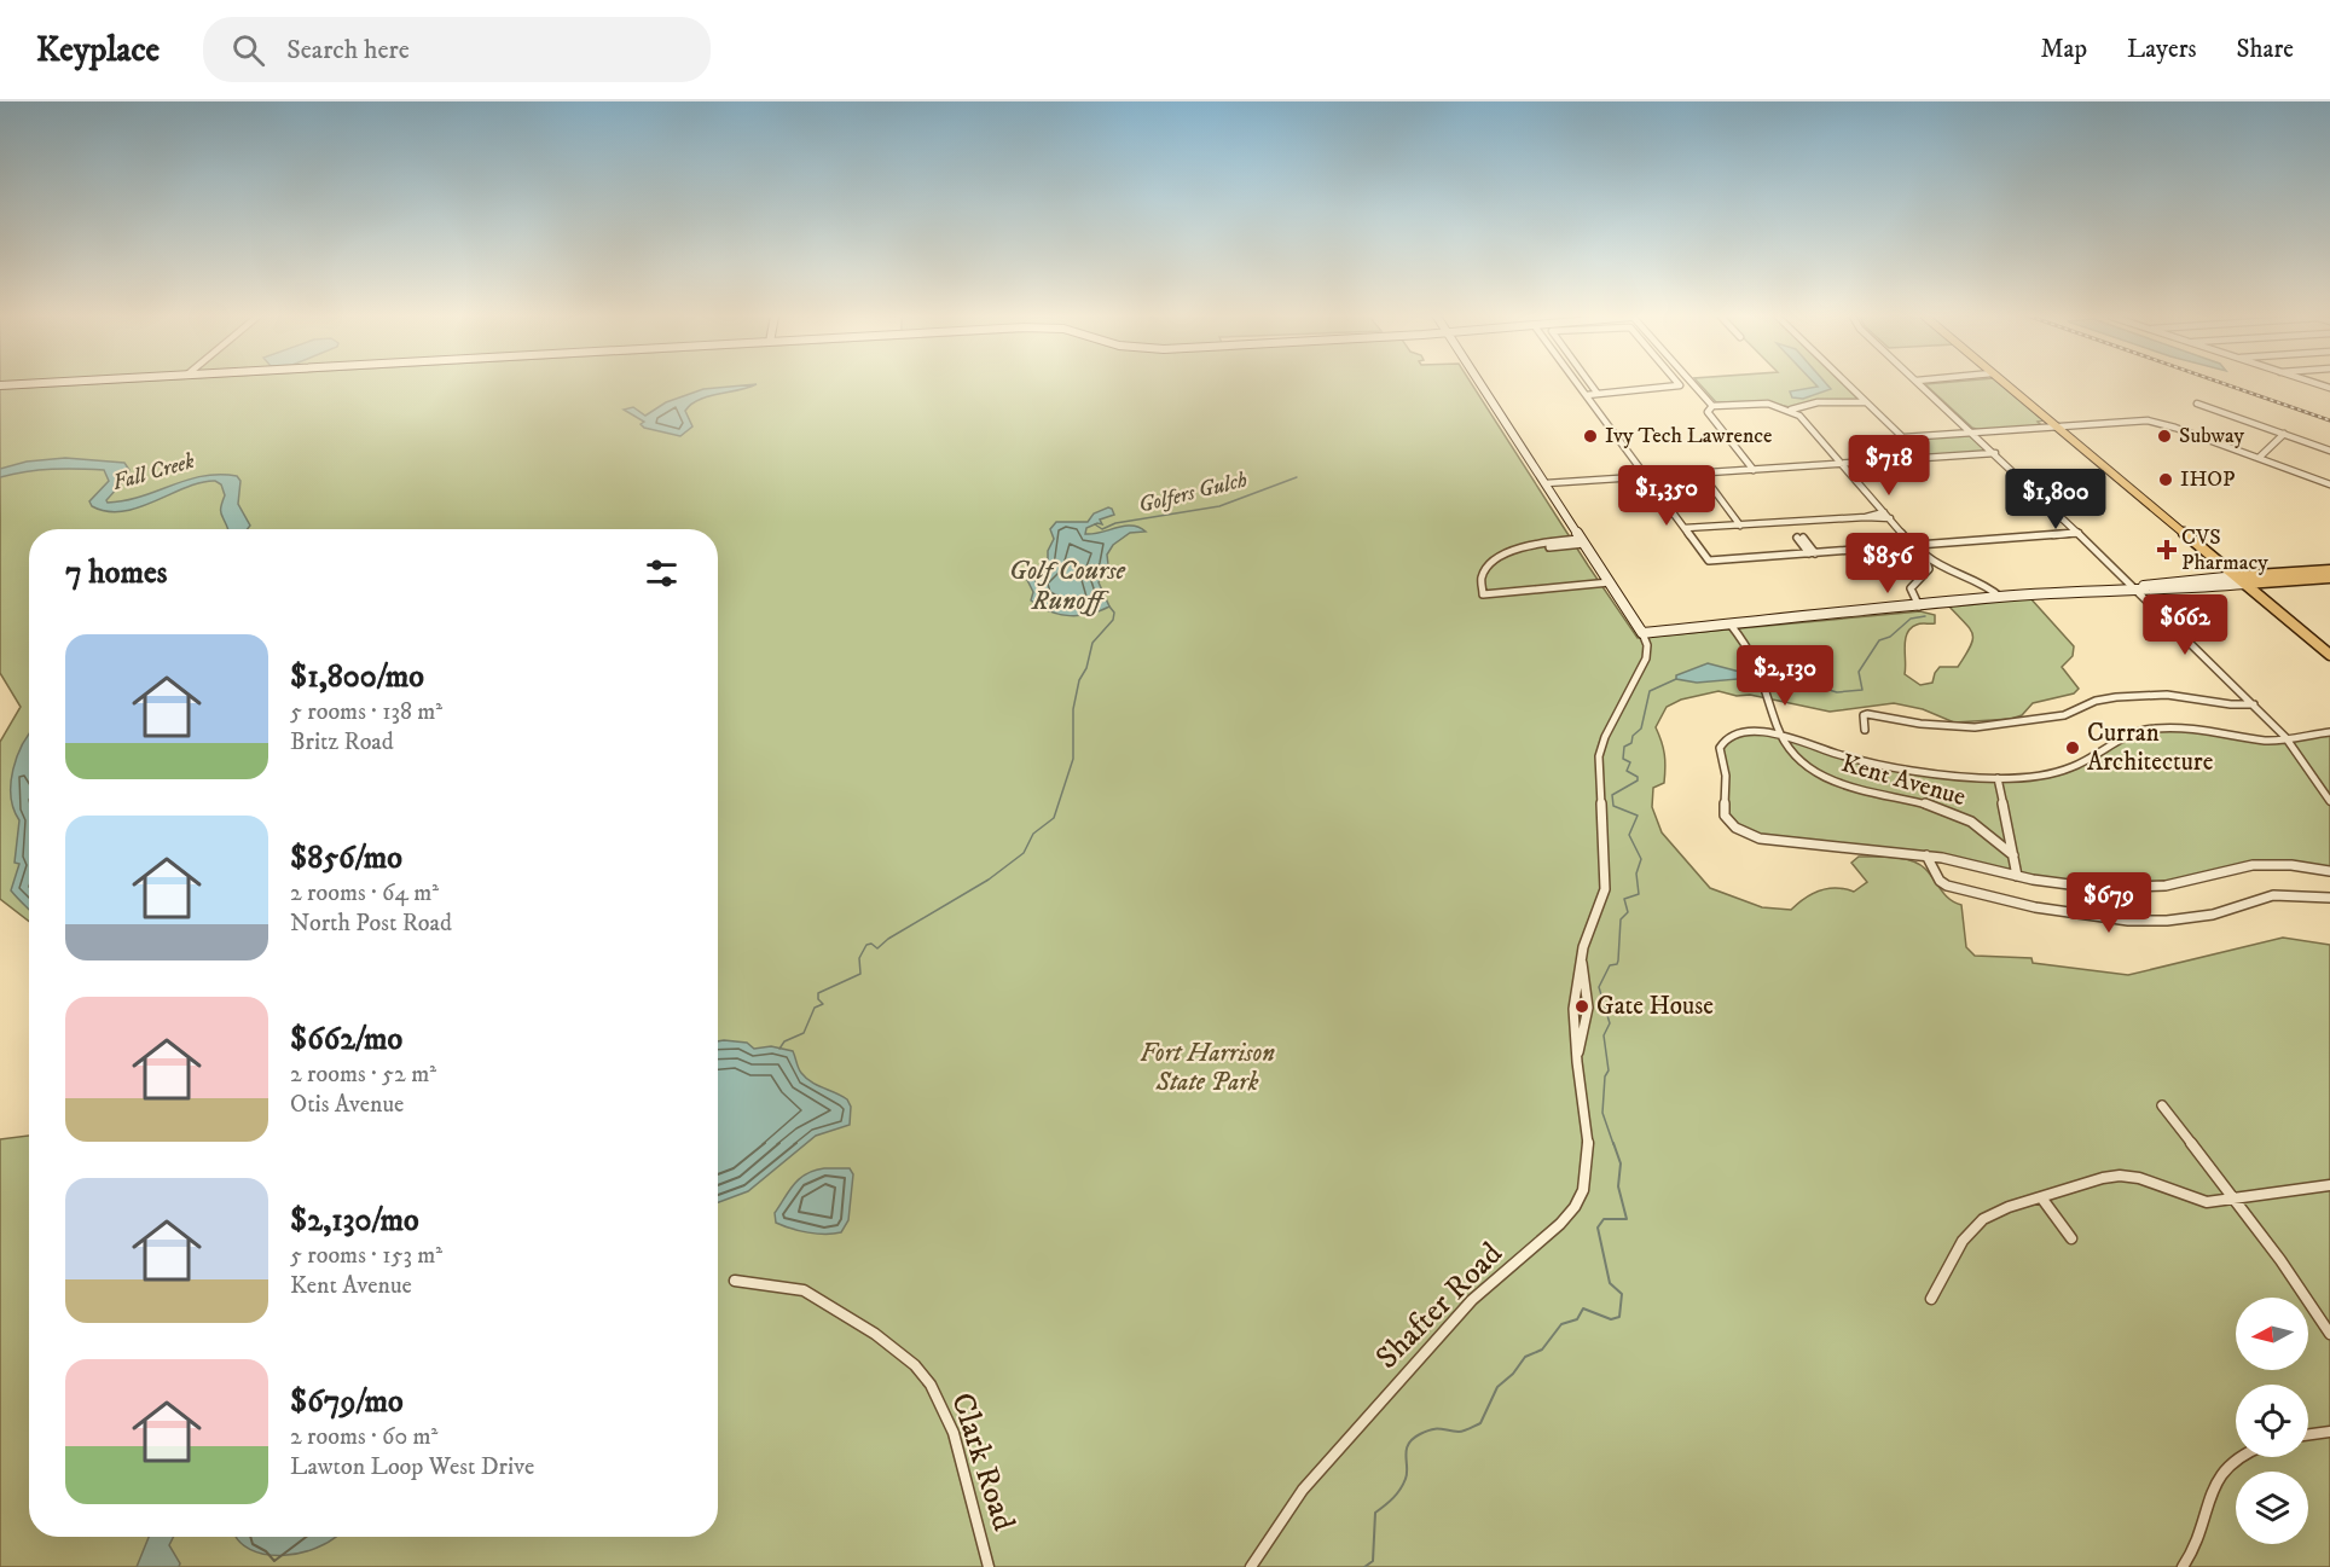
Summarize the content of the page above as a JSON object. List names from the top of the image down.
{
  "streets": {
    "street": ["Kent Avenue", "Shafter Road", "Clark Road"]
  },
  "water": ["Fall Creek", "Golfers Gulch", "Golf Course Runoff"],
  "parks": ["Fort Harrison State Park"],
  "places": {
    "other": [
      "Ivy Tech Lawrence",
      "Subway",
      "IHOP",
      "Curran Architecture",
      "Gate House"
    ],
    "health": ["CVS Pharmacy"]
  },
  "north": "left",
  "page": {
    "header": "Keyplace",
    "search": "Search here",
    "nav": ["Map", "Layers", "Share"],
    "price": [
      "$718",
      "$1,350",
      "$1,800",
      "$856",
      "$662",
      "$2,130",
      "$679"
    ],
    "heading": "7 homes",
    "list": [
      {
        "name": "$1,800/mo",
        "note": "5 rooms · 138 m² · Britz Road"
      },
      {
        "name": "$856/mo",
        "note": "2 rooms · 64 m² · North Post Road"
      },
      {
        "name": "$662/mo",
        "note": "2 rooms · 52 m² · Otis Avenue"
      },
      {
        "name": "$2,130/mo",
        "note": "5 rooms · 153 m² · Kent Avenue"
      },
      {
        "name": "$679/mo",
        "note": "2 rooms · 60 m² · Lawton Loop West Drive"
      }
    ]
  }
}
